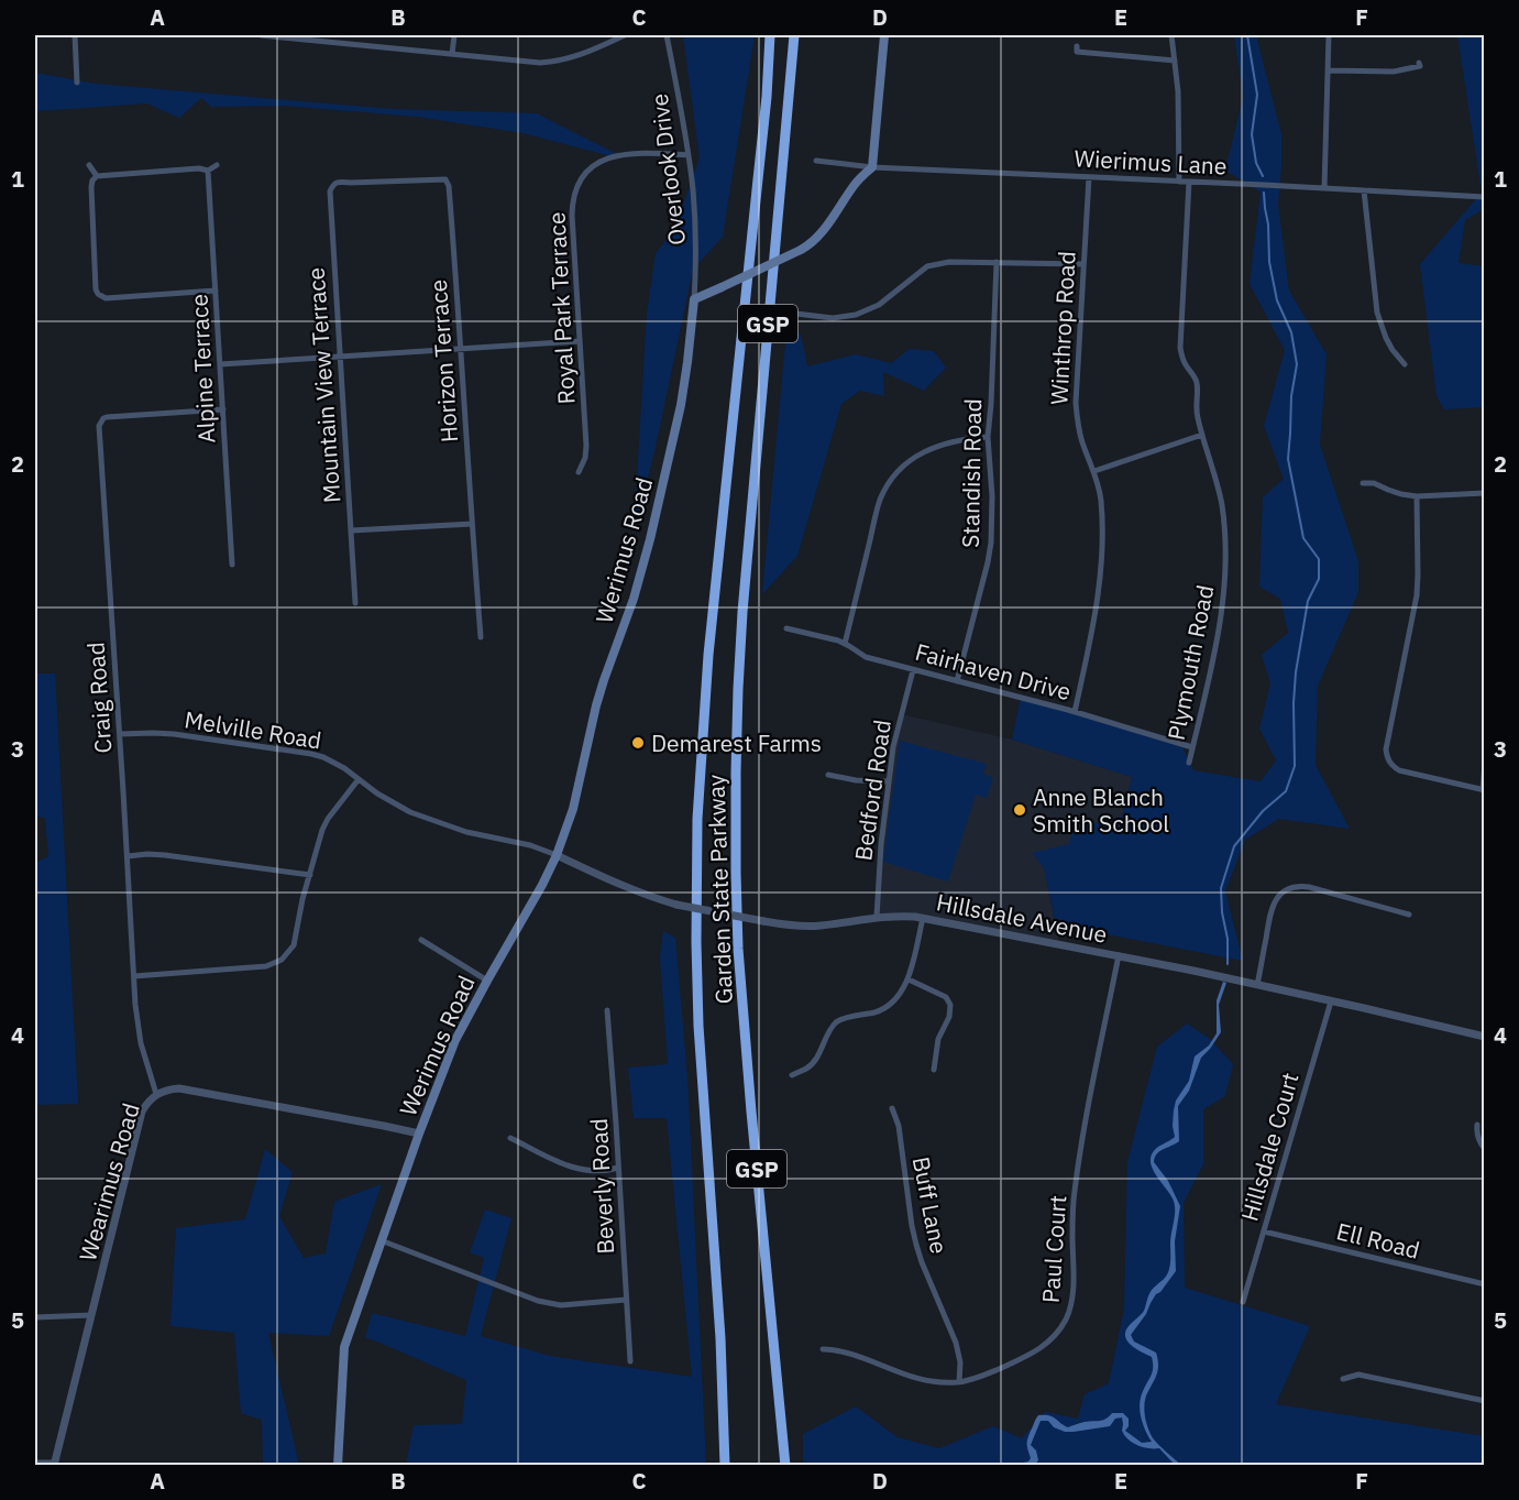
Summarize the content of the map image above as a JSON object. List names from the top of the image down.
{
  "streets": {
    "highway": ["GSP", "Garden State Parkway"],
    "main road": ["Werimus Road"],
    "street": [
      "Wierimus Lane",
      "Overlook Drive",
      "Royal Park Terrace",
      "Winthrop Road",
      "Horizon Terrace",
      "Alpine Terrace",
      "Mountain View Terrace",
      "Standish Road",
      "Plymouth Road",
      "Fairhaven Drive",
      "Craig Road",
      "Melville Road",
      "Bedford Road",
      "Hillsdale Avenue",
      "Hillsdale Court",
      "Wearimus Road",
      "Beverly Road",
      "Buff Lane",
      "Ell Road",
      "Paul Court"
    ]
  },
  "crossings": [
    ["Wierimus Lane", "Winthrop Road"],
    ["Wierimus Lane", "Plymouth Road"],
    ["Overlook Drive", "Royal Park Terrace"],
    ["Overlook Drive", "Werimus Road"],
    ["Winthrop Road", "Fairhaven Drive"],
    ["Horizon Terrace", "Mountain View Terrace"],
    ["Alpine Terrace", "Craig Road"],
    ["Standish Road", "Fairhaven Drive"],
    ["Werimus Road", "Melville Road"],
    ["Werimus Road", "Hillsdale Avenue"],
    ["Werimus Road", "Wearimus Road"],
    ["Plymouth Road", "Fairhaven Drive"],
    ["Fairhaven Drive", "Bedford Road"],
    ["Craig Road", "Melville Road"],
    ["Craig Road", "Wearimus Road"],
    ["Melville Road", "Hillsdale Avenue"],
    ["Bedford Road", "Hillsdale Avenue"],
    ["Hillsdale Avenue", "Hillsdale Court"],
    ["Hillsdale Avenue", "Paul Court"],
    ["Hillsdale Court", "Ell Road"],
    ["Buff Lane", "Paul Court"]
  ],
  "places": ["Demarest Farms", "Anne Blanch Smith School"],
  "grid": {
    "columns": [
      "A",
      "B",
      "C",
      "D",
      "E",
      "F"
    ],
    "rows": [
      "1",
      "2",
      "3",
      "4",
      "5"
    ]
  }
}
